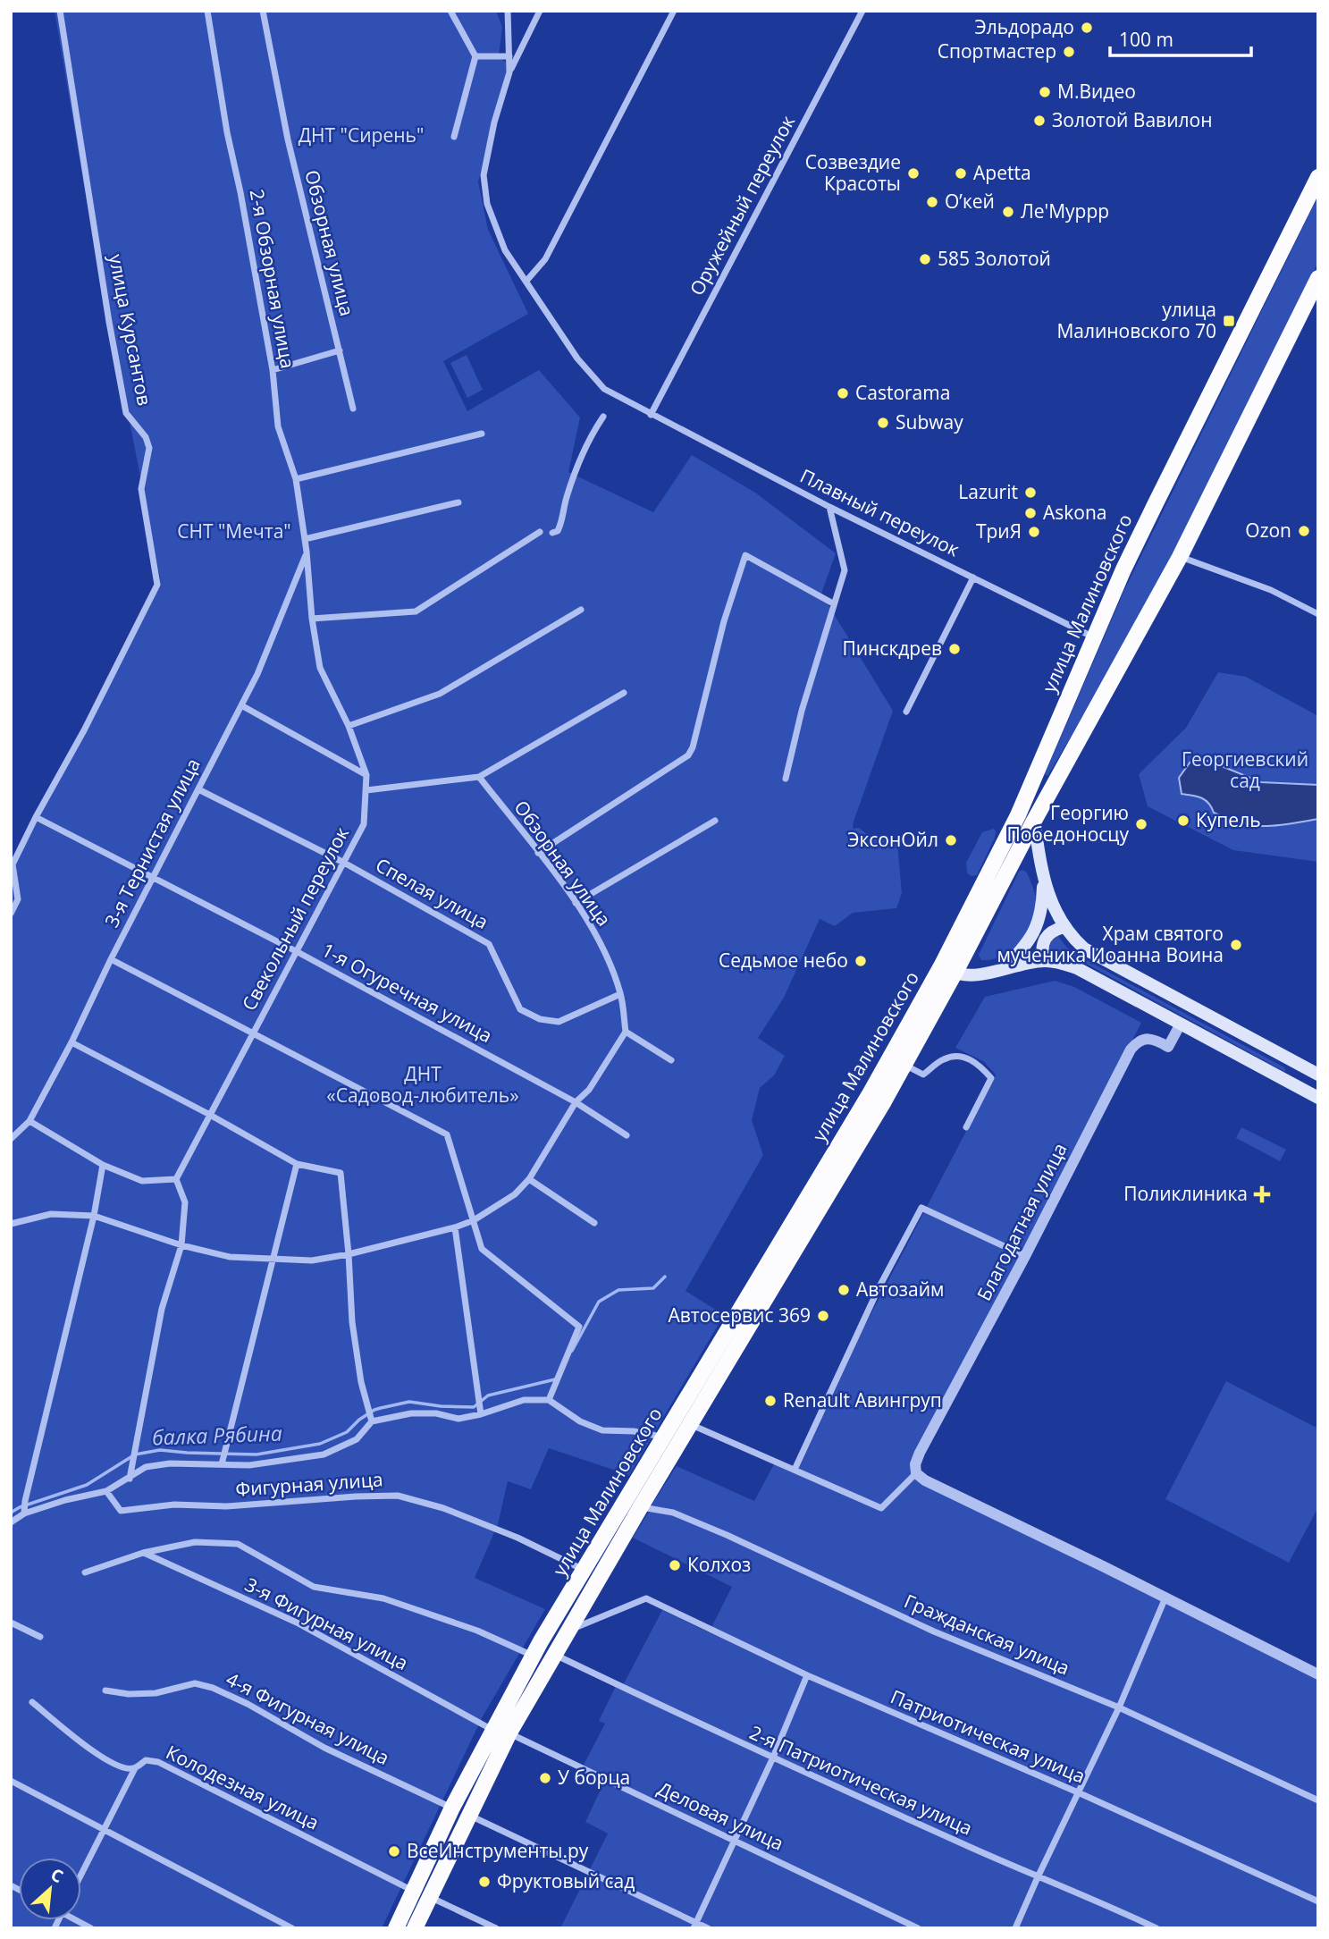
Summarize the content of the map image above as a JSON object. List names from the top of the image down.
{
  "streets": {
    "highway": ["улица Малиновского"],
    "street": [
      "Оружейный переулок",
      "Обзорная улица",
      "2-я Обзорная улица",
      "улица Курсантов",
      "Плавный переулок",
      "3-я Тернистая улица",
      "Спелая улица",
      "Свекольный переулок",
      "1-я Огуречная улица",
      "Благодатная улица",
      "Фигурная улица",
      "3-я Фигурная улица",
      "Гражданская улица",
      "4-я Фигурная улица",
      "Патриотическая улица",
      "2-я Патриотическая улица",
      "Колодезная улица",
      "Деловая улица"
    ]
  },
  "crossings": [
    ["Оружейный переулок", "Плавный переулок"],
    ["Обзорная улица", "Спелая улица"],
    ["2-я Обзорная улица", "3-я Тернистая улица"],
    ["2-я Обзорная улица", "Свекольный переулок"],
    ["улица Курсантов", "1-я Огуречная улица"],
    ["Плавный переулок", "улица Малиновского"],
    ["улица Малиновского", "Благодатная улица"],
    ["улица Малиновского", "Фигурная улица"],
    ["улица Малиновского", "3-я Фигурная улица"],
    ["улица Малиновского", "Гражданская улица"],
    ["улица Малиновского", "4-я Фигурная улица"],
    ["улица Малиновского", "Патриотическая улица"],
    ["улица Малиновского", "2-я Патриотическая улица"],
    ["улица Малиновского", "Колодезная улица"],
    ["улица Малиновского", "Деловая улица"],
    ["3-я Тернистая улица", "Спелая улица"],
    ["3-я Тернистая улица", "Свекольный переулок"],
    ["3-я Тернистая улица", "1-я Огуречная улица"],
    ["Спелая улица", "Свекольный переулок"],
    ["Свекольный переулок", "1-я Огуречная улица"]
  ],
  "water": ["балка Рябина"],
  "parks": [
    "ДНТ \"Сирень\"",
    "СНТ \"Мечта\"",
    "Георгиевский сад",
    "ДНТ «Садовод-любитель»"
  ],
  "places": {
    "other": [
      "Эльдорадо",
      "Спортмастер",
      "М.Видео",
      "Золотой Вавилон",
      "Созвездие Красоты",
      "Apetta",
      "О’кей",
      "Ле'Муррр",
      "585 Золотой",
      "Castorama",
      "Subway",
      "Lazurit",
      "Askona",
      "Ozon",
      "ТриЯ",
      "Пинскдрев",
      "Купель",
      "Георгию Победоносцу",
      "ЭксонОйл",
      "Храм святого мученика Иоанна Воина",
      "Седьмое небо",
      "Автозайм",
      "Автосервис 369",
      "Renault Авингруп",
      "Колхоз",
      "У борца",
      "ВсеИнструменты.ру",
      "Фруктовый сад"
    ],
    "transit": ["улица Малиновского 70"],
    "health": ["Поликлиника"]
  },
  "scale_bar": "100 m",
  "north": "top right"
}
